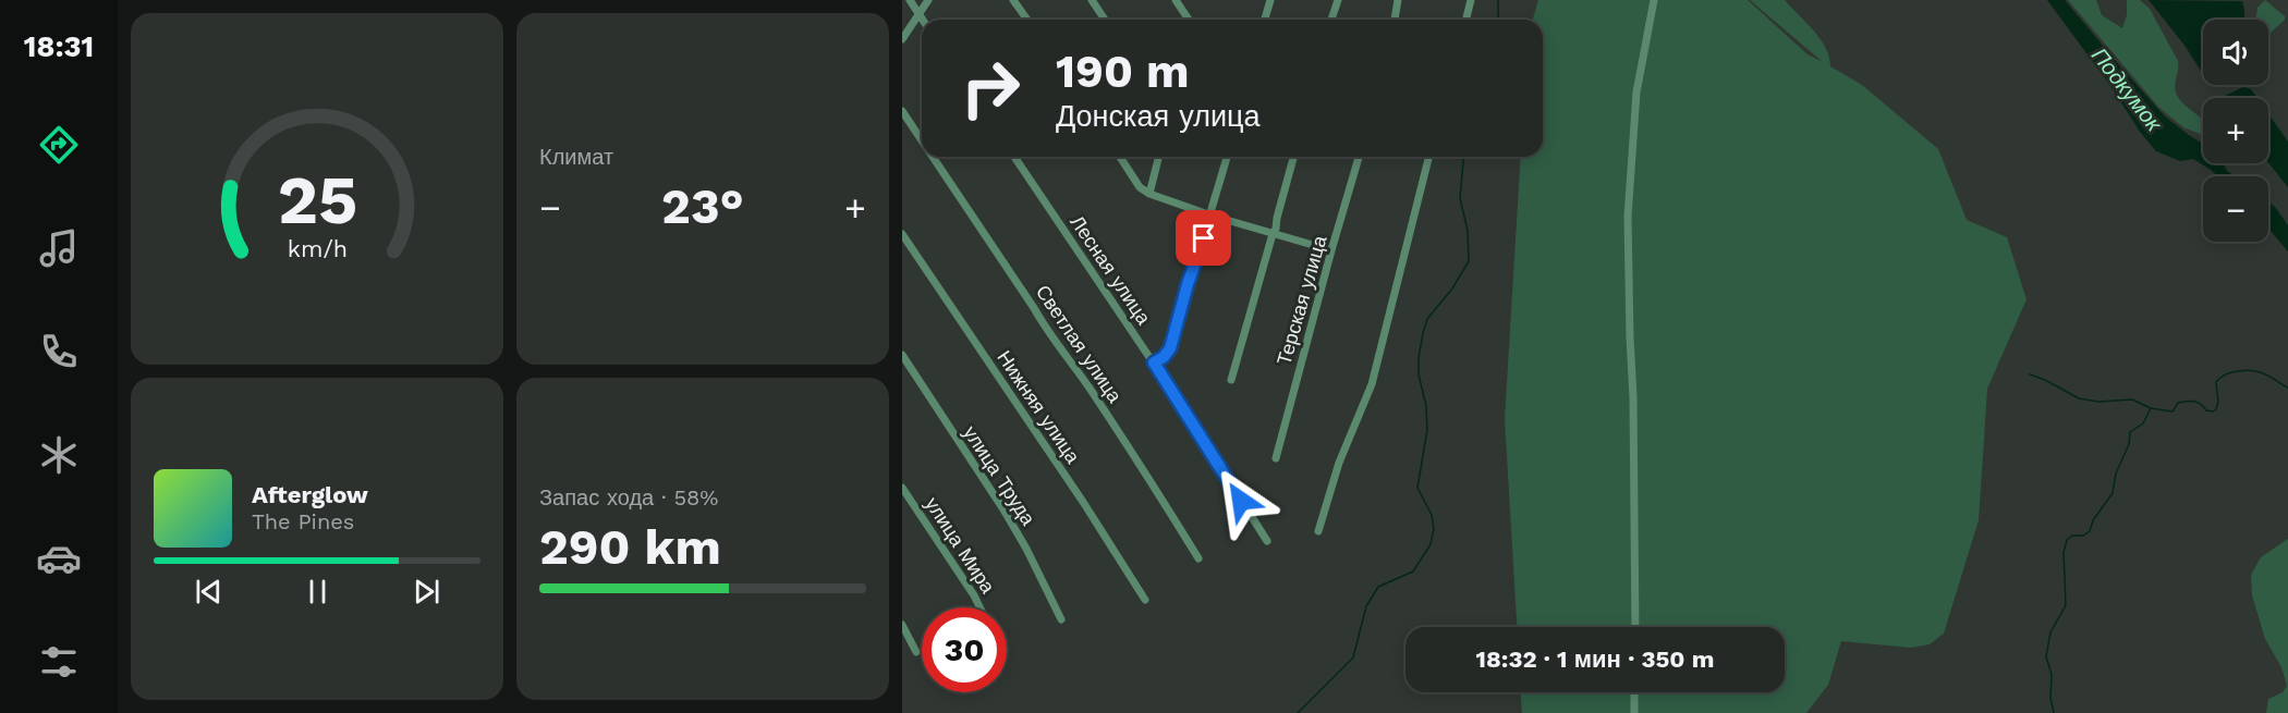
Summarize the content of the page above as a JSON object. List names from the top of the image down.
{
  "streets": {
    "street": [
      "Лесная улица",
      "Терская улица",
      "Светлая улица",
      "Нижняя улица",
      "улица Труда",
      "улица Мира"
    ]
  },
  "water": ["Подкумок"],
  "page": {
    "tabs": "18:31",
    "tile": [
      "Климат",
      ["Запас хода · 58%", "290 km"]
    ],
    "map_buttons": ["+", "−"],
    "turn": ["190 m", "Донская улица"],
    "heat": ["−", "23°", "+"],
    "song": ["Afterglow", "The Pines"],
    "limit": "30",
    "trip": "18:32 · 1 мин · 350 m",
    "gauge": ["25", "km/h"]
  }
}
